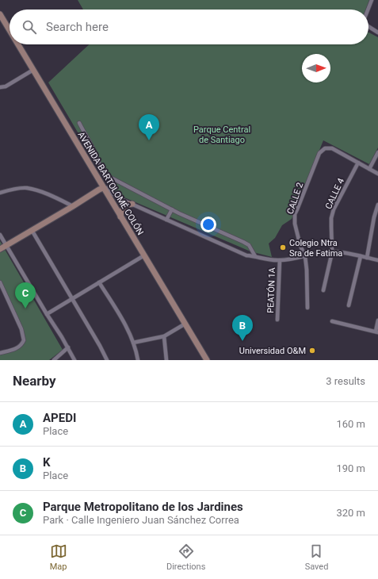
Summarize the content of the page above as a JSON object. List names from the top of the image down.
{
  "streets": {
    "main road": ["AVENIDA BARTOLOMÉ COLÓN"],
    "street": ["CALLE 4", "CALLE 2", "PEATÓN 1A"]
  },
  "crossings": [
    ["CALLE 4", "CALLE 2"]
  ],
  "parks": ["Parque Central de Santiago"],
  "places": ["Colegio Ntra Sra de Fatima", "Universidad O&M"],
  "north": "right",
  "page": {
    "search": "Search here",
    "pins": ["A", "C", "B"],
    "heading": ["Nearby", "3 results"],
    "list": [
      {
        "mark": "A",
        "name": "APEDI",
        "note": "Place",
        "value": "160 m"
      },
      {
        "mark": "B",
        "name": "K",
        "note": "Place",
        "value": "190 m"
      },
      {
        "mark": "C",
        "name": "Parque Metropolitano de los Jardines",
        "note": "Park · Calle Ingeniero Juan Sánchez Correa",
        "value": "320 m"
      }
    ],
    "nav": ["Map", "Directions", "Saved"]
  }
}
